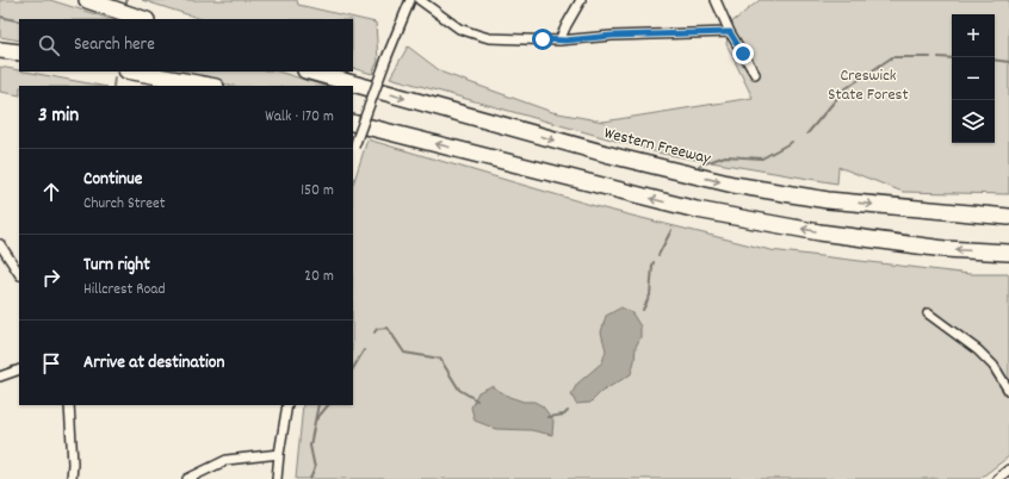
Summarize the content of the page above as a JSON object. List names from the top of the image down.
{
  "streets": {
    "highway": ["Western Freeway"]
  },
  "parks": ["Creswick State Forest"],
  "page": {
    "map_buttons": ["+", "−"],
    "search": "Search here",
    "heading": ["3 min", "Walk · 170 m"],
    "list": [
      ["Continue", "Church Street", "150 m"],
      ["Turn right", "Hillcrest Road", "20 m"],
      "Arrive at destination"
    ]
  }
}
